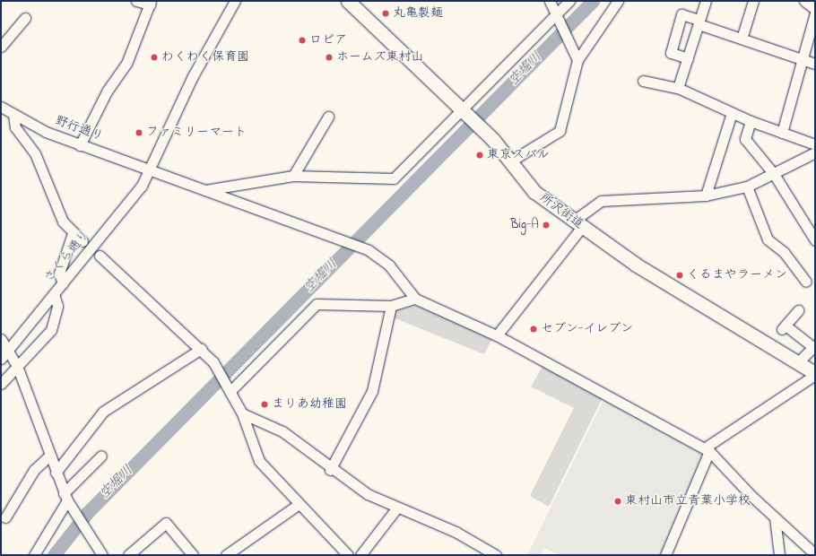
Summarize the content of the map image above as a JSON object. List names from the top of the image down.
{
  "streets": {
    "main road": ["所沢街道"],
    "street": ["野行通り", "さくら通り"]
  },
  "crossings": [
    ["野行通り", "さくら通り"]
  ],
  "water": ["空堀川"],
  "places": [
    "丸亀製麺",
    "ロピア",
    "わくわく保育園",
    "ホームズ東村山",
    "ファミリーマート",
    "東京スバル",
    "Big-A",
    "くるまやラーメン",
    "セブン-イレブン",
    "まりあ幼稚園",
    "東村山市立青葉小学校"
  ]
}
